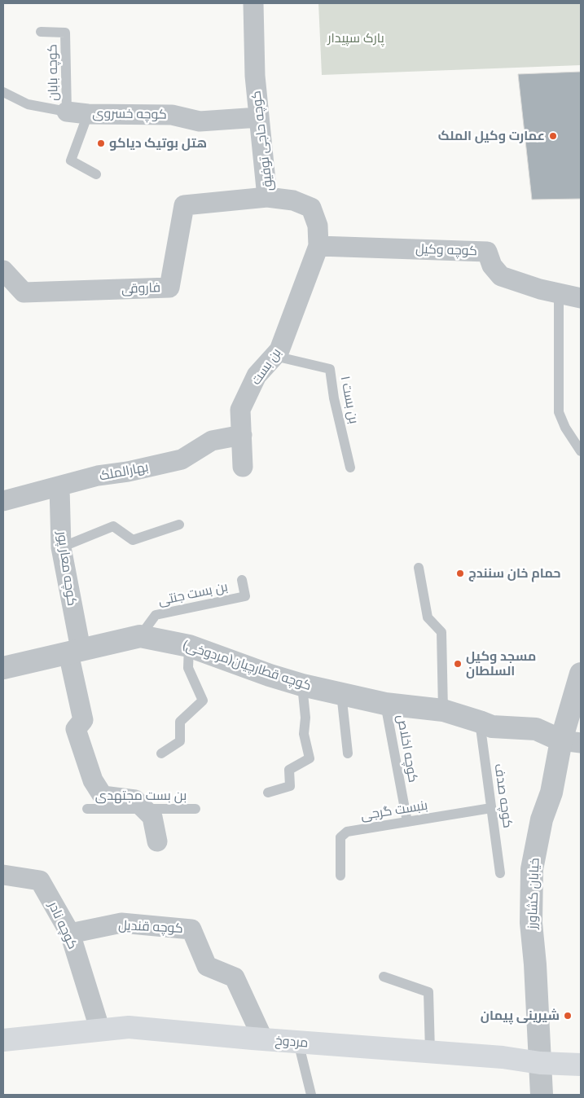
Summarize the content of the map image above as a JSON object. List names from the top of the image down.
{
  "streets": {
    "main road": ["مردوخ"],
    "street": [
      "کوچه خسروی",
      "کوچه حاجی توفیق",
      "کوچه وکیل",
      "فاروقی",
      "بن بست",
      "بهارالملک",
      "کوچه معار پور",
      "کوچه قطارچیان(مردوخی)",
      "خیابان کشاورز",
      "کوچه نادر",
      "کوچه قندیل"
    ],
    "lane": [
      "کوچه بابان",
      "بن بست ۱",
      "بن بست جنتی",
      "کوچه اخلاص",
      "بن بست مجتهدی",
      "کوچه صدف",
      "بنبست گرجی"
    ]
  },
  "crossings": [
    ["کوچه بابان", "کوچه خسروی"],
    ["کوچه خسروی", "کوچه حاجی توفیق"],
    ["کوچه حاجی توفیق", "کوچه وکیل"],
    ["کوچه حاجی توفیق", "فاروقی"],
    ["کوچه حاجی توفیق", "بن بست"],
    ["کوچه وکیل", "بن بست"],
    ["بن بست", "بن بست ۱"],
    ["بن بست", "بهارالملک"],
    ["بهارالملک", "کوچه معار پور"],
    ["کوچه معار پور", "کوچه قطارچیان(مردوخی)"],
    ["کوچه معار پور", "بن بست مجتهدی"],
    ["بن بست جنتی", "کوچه قطارچیان(مردوخی)"],
    ["کوچه قطارچیان(مردوخی)", "کوچه اخلاص"],
    ["کوچه قطارچیان(مردوخی)", "کوچه صدف"],
    ["کوچه قطارچیان(مردوخی)", "خیابان کشاورز"],
    ["کوچه اخلاص", "بنبست گرجی"],
    ["کوچه صدف", "بنبست گرجی"],
    ["خیابان کشاورز", "مردوخ"],
    ["کوچه نادر", "کوچه قندیل"],
    ["کوچه نادر", "مردوخ"],
    ["کوچه قندیل", "مردوخ"]
  ],
  "parks": ["پارک سپیدار"],
  "places": [
    "عمارت وکیل الملک",
    "هتل بوتیک دیاکو",
    "حمام خان سنندج",
    "مسجد وکیل السلطان",
    "شیرینی پیمان"
  ]
}
